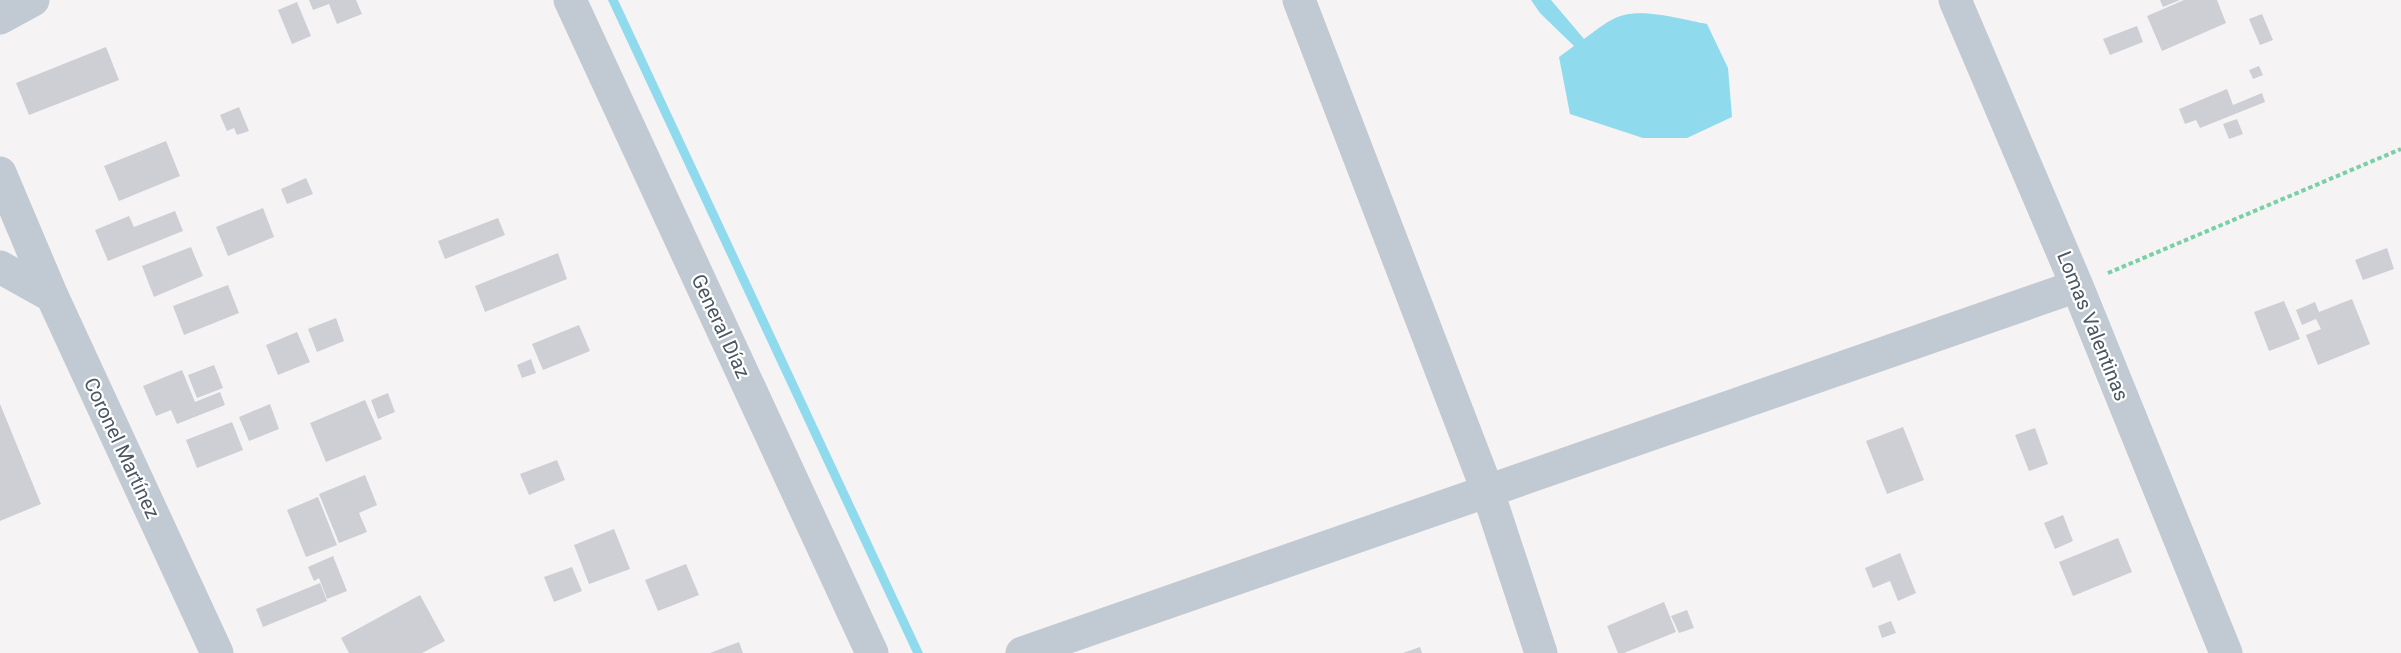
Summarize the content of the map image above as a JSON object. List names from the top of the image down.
{
  "streets": {
    "street": ["General Díaz", "Lomas Valentinas", "Coronel Martínez"]
  }
}
